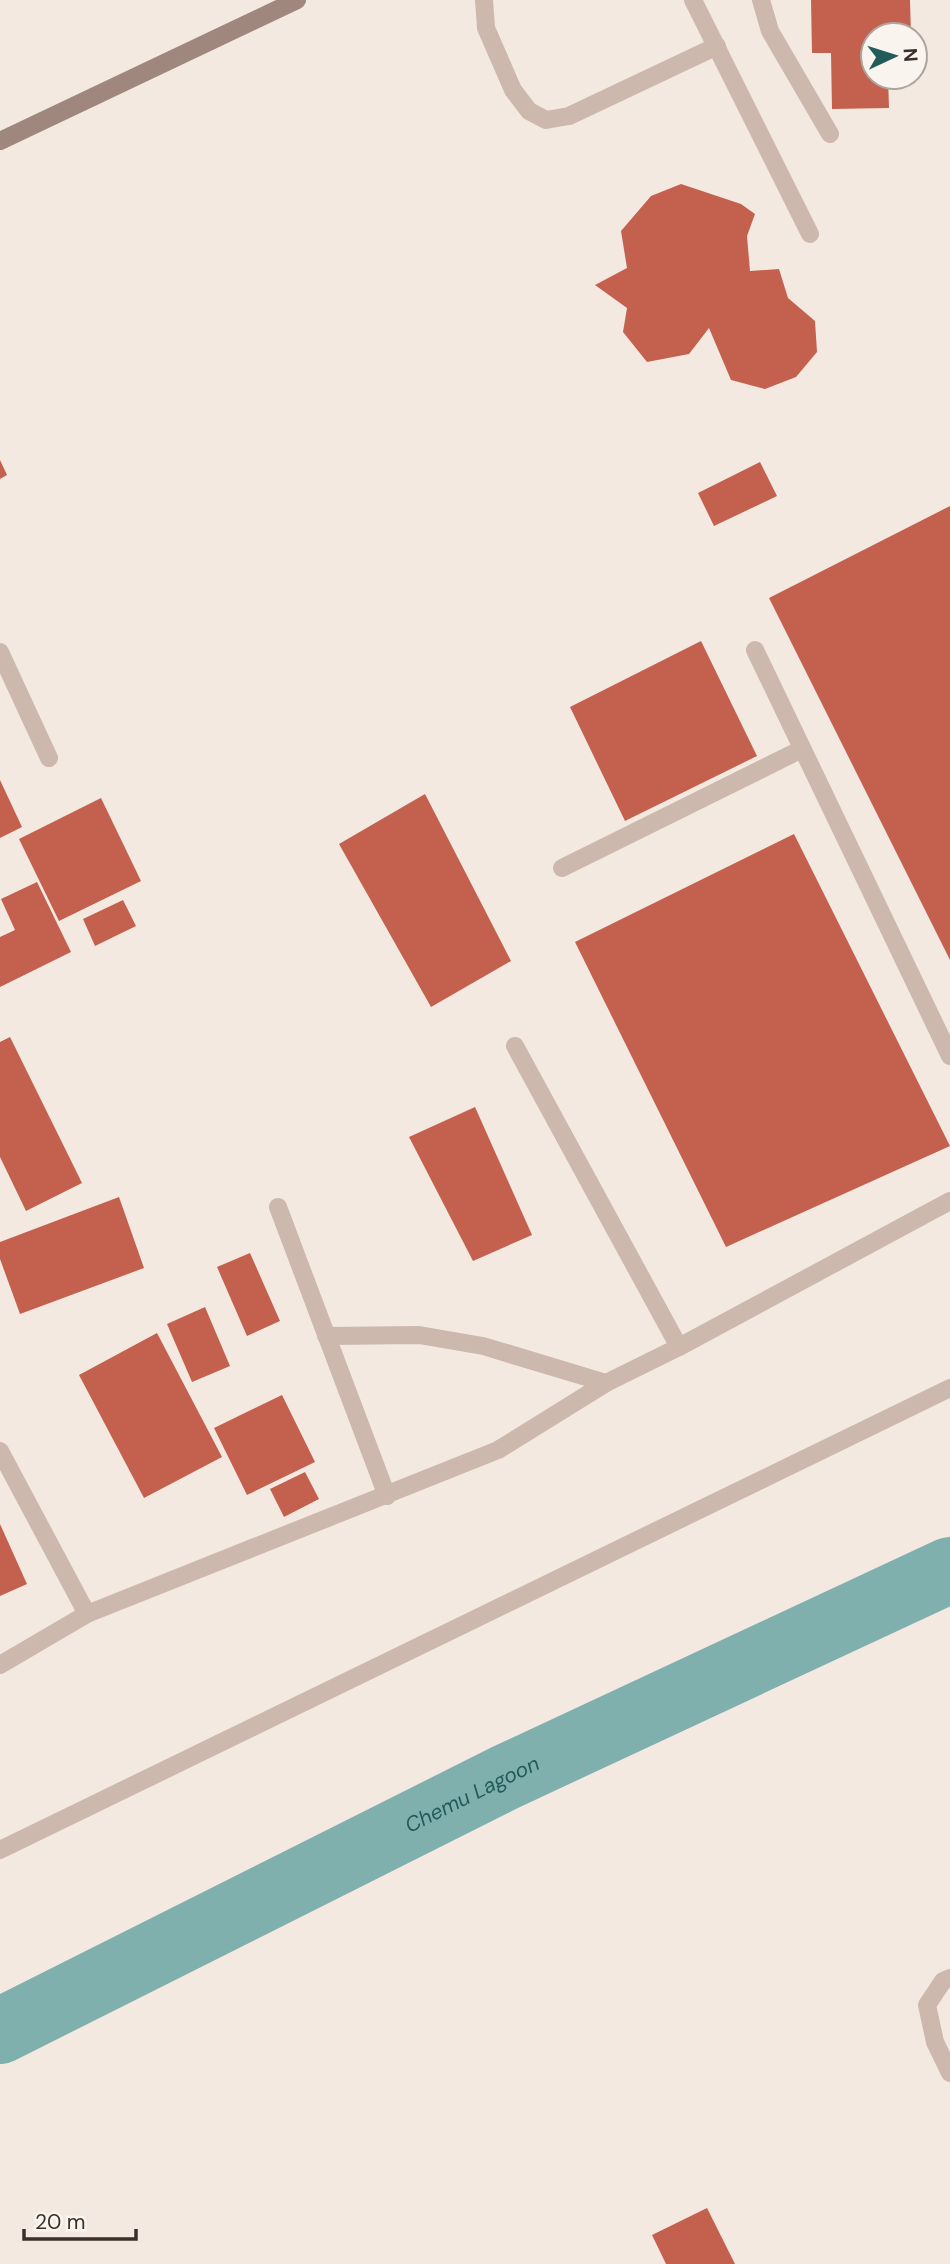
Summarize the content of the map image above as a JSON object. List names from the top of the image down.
{
  "water": ["Chemu Lagoon"],
  "scale_bar": "20 m",
  "north": "right"
}
